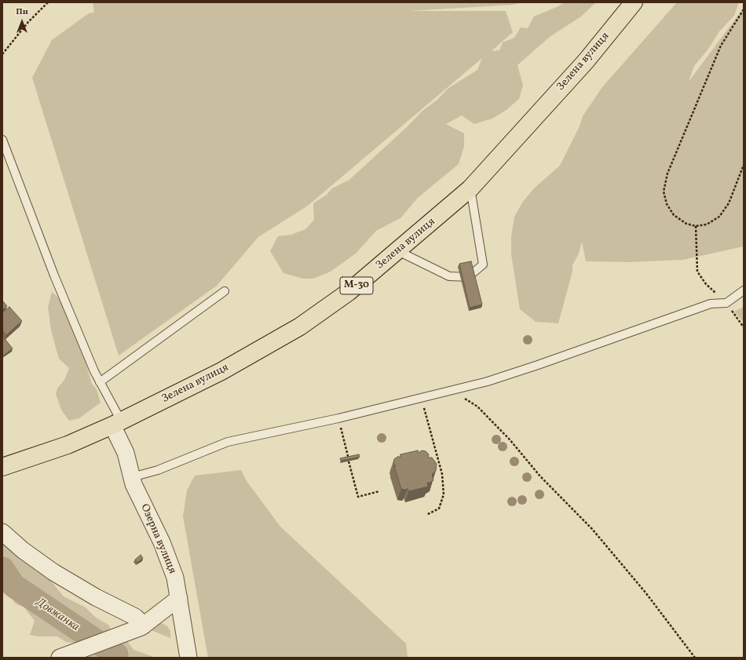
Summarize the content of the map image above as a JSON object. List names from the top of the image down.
{
  "streets": {
    "highway": ["Зелена вулиця", "М-30"],
    "street": ["Озерна вулиця"]
  },
  "crossings": [
    ["Зелена вулиця", "Озерна вулиця"]
  ],
  "water": ["Довжанка"],
  "north": "top"
}
